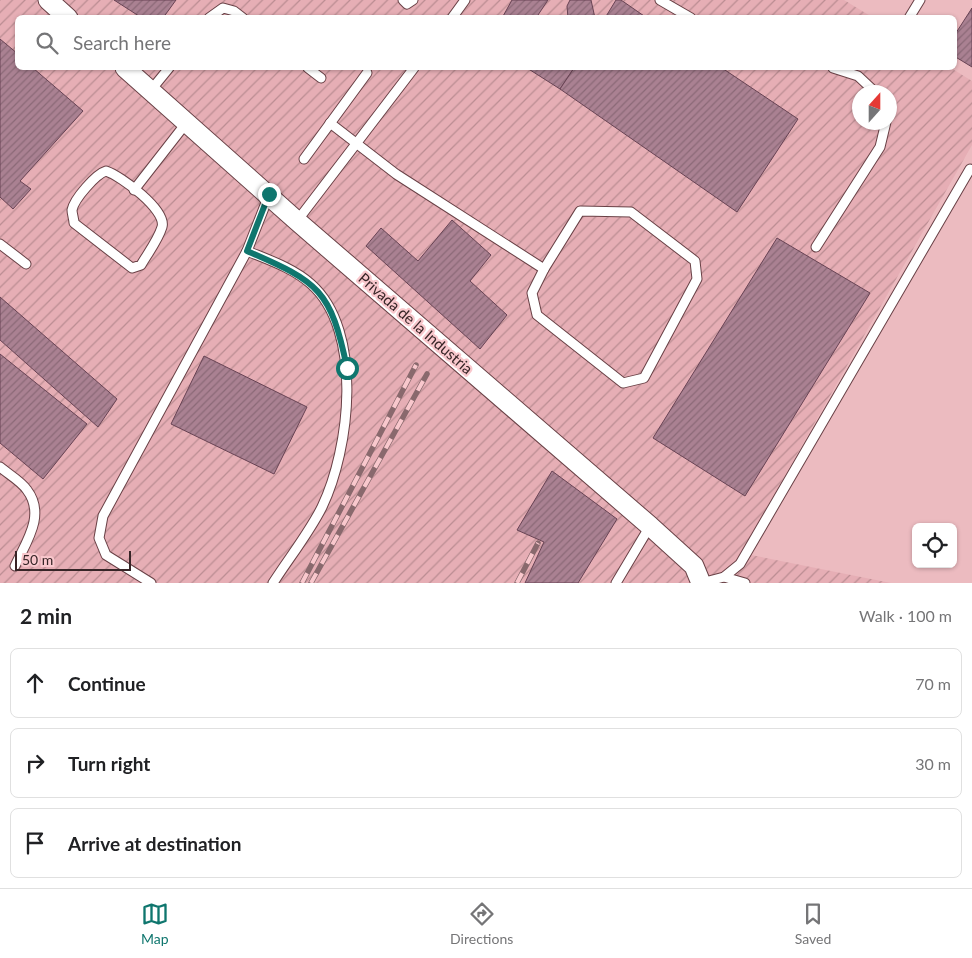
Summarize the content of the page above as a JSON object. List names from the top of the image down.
{
  "streets": {
    "street": ["Privada de la Industria"]
  },
  "scale_bar": "50 m",
  "north": "top",
  "page": {
    "search": "Search here",
    "scale": "50 m",
    "heading": ["2 min", "Walk · 100 m"],
    "list": [
      ["Continue", "70 m"],
      ["Turn right", "30 m"],
      "Arrive at destination"
    ],
    "nav": ["Map", "Directions", "Saved"]
  }
}
